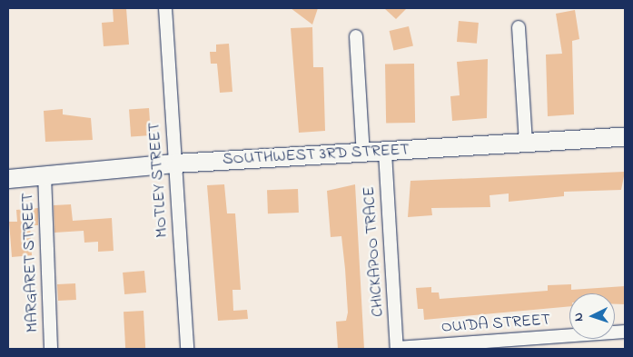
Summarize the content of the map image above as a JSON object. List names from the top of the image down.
{
  "streets": {
    "street": [
      "SOUTHWEST 3RD STREET",
      "MOTLEY STREET",
      "CHICKAPOO TRACE",
      "MARGARET STREET",
      "OUIDA STREET"
    ]
  },
  "crossings": [
    ["SOUTHWEST 3RD STREET", "MOTLEY STREET"],
    ["SOUTHWEST 3RD STREET", "CHICKAPOO TRACE"],
    ["SOUTHWEST 3RD STREET", "MARGARET STREET"],
    ["CHICKAPOO TRACE", "OUIDA STREET"]
  ],
  "north": "left"
}
